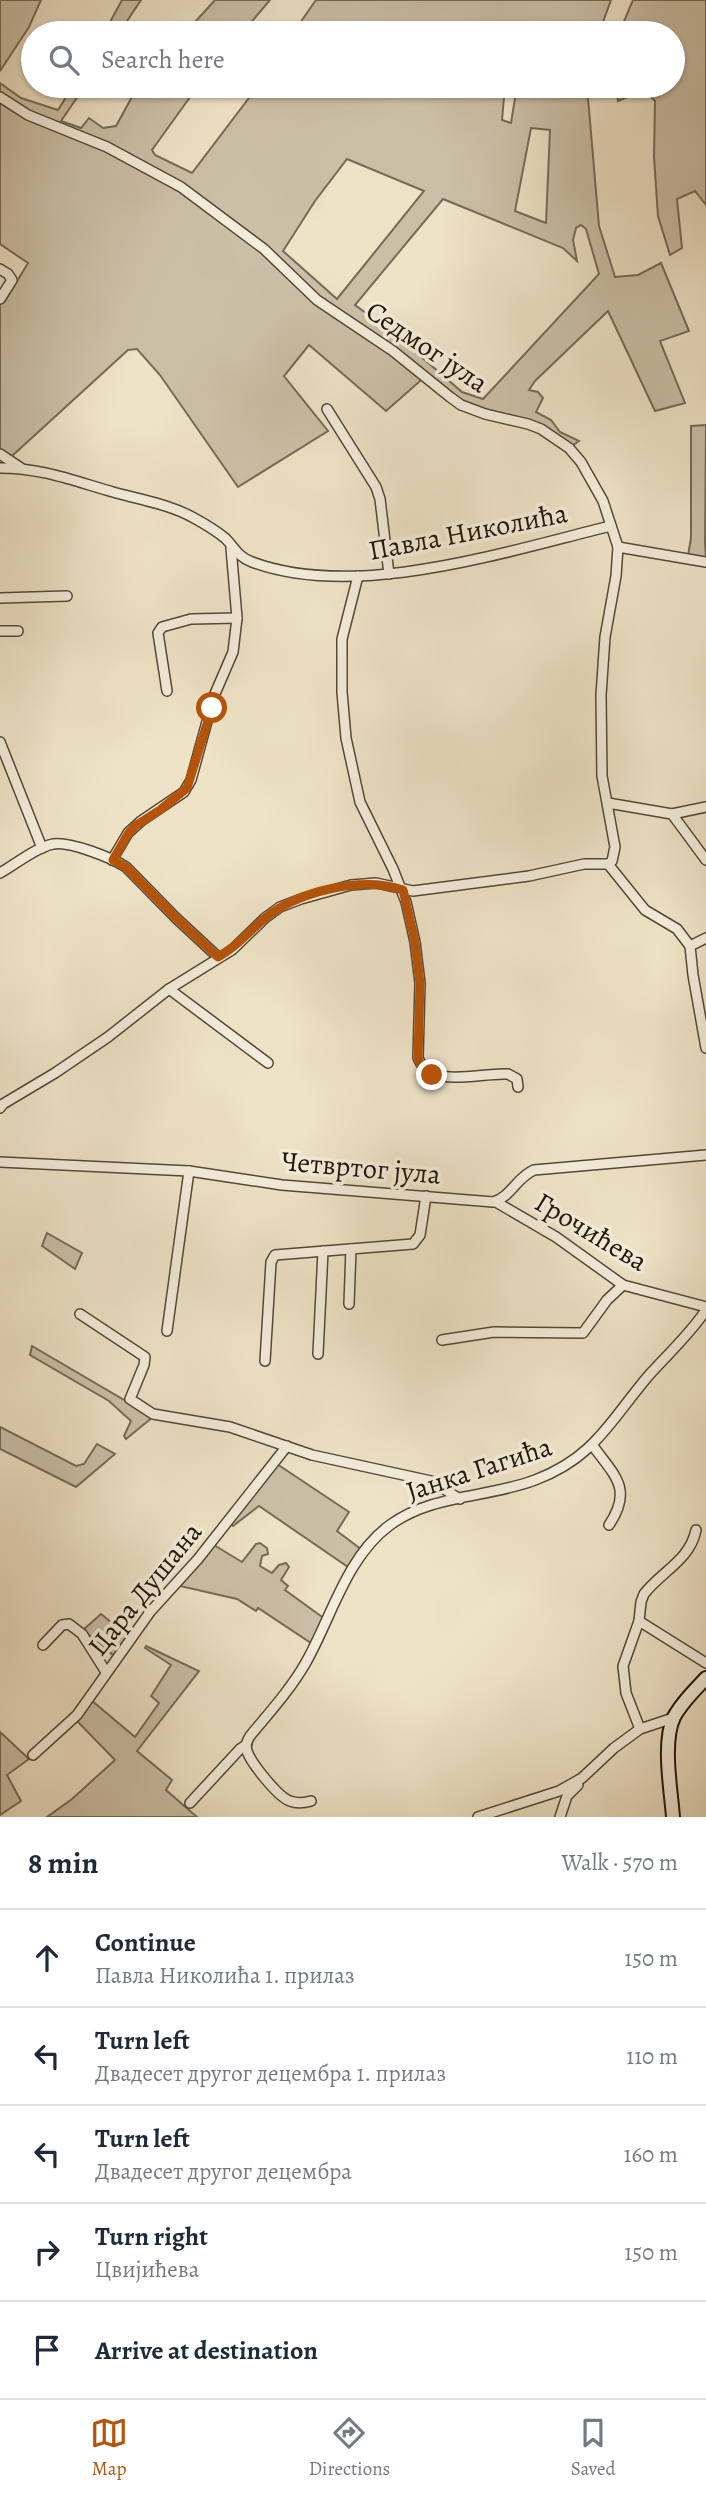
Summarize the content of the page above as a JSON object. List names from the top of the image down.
{
  "streets": {
    "street": [
      "Седмог јула",
      "Павла Николића",
      "Четвртог јула",
      "Грочићева",
      "Јанка Гагића",
      "Цара Душана"
    ]
  },
  "crossings": [
    ["Седмог јула", "Павла Николића"],
    ["Четвртог јула", "Грочићева"],
    ["Грочићева", "Јанка Гагића"]
  ],
  "page": {
    "search": "Search here",
    "heading": ["8 min", "Walk · 570 m"],
    "list": [
      ["Continue", "Павла Николића 1. прилаз", "150 m"],
      ["Turn left", "Двадесет другог децембра 1. прилаз", "110 m"],
      ["Turn left", "Двадесет другог децембра", "160 m"],
      ["Turn right", "Цвијићева", "150 m"],
      "Arrive at destination"
    ],
    "nav": ["Map", "Directions", "Saved"]
  }
}
